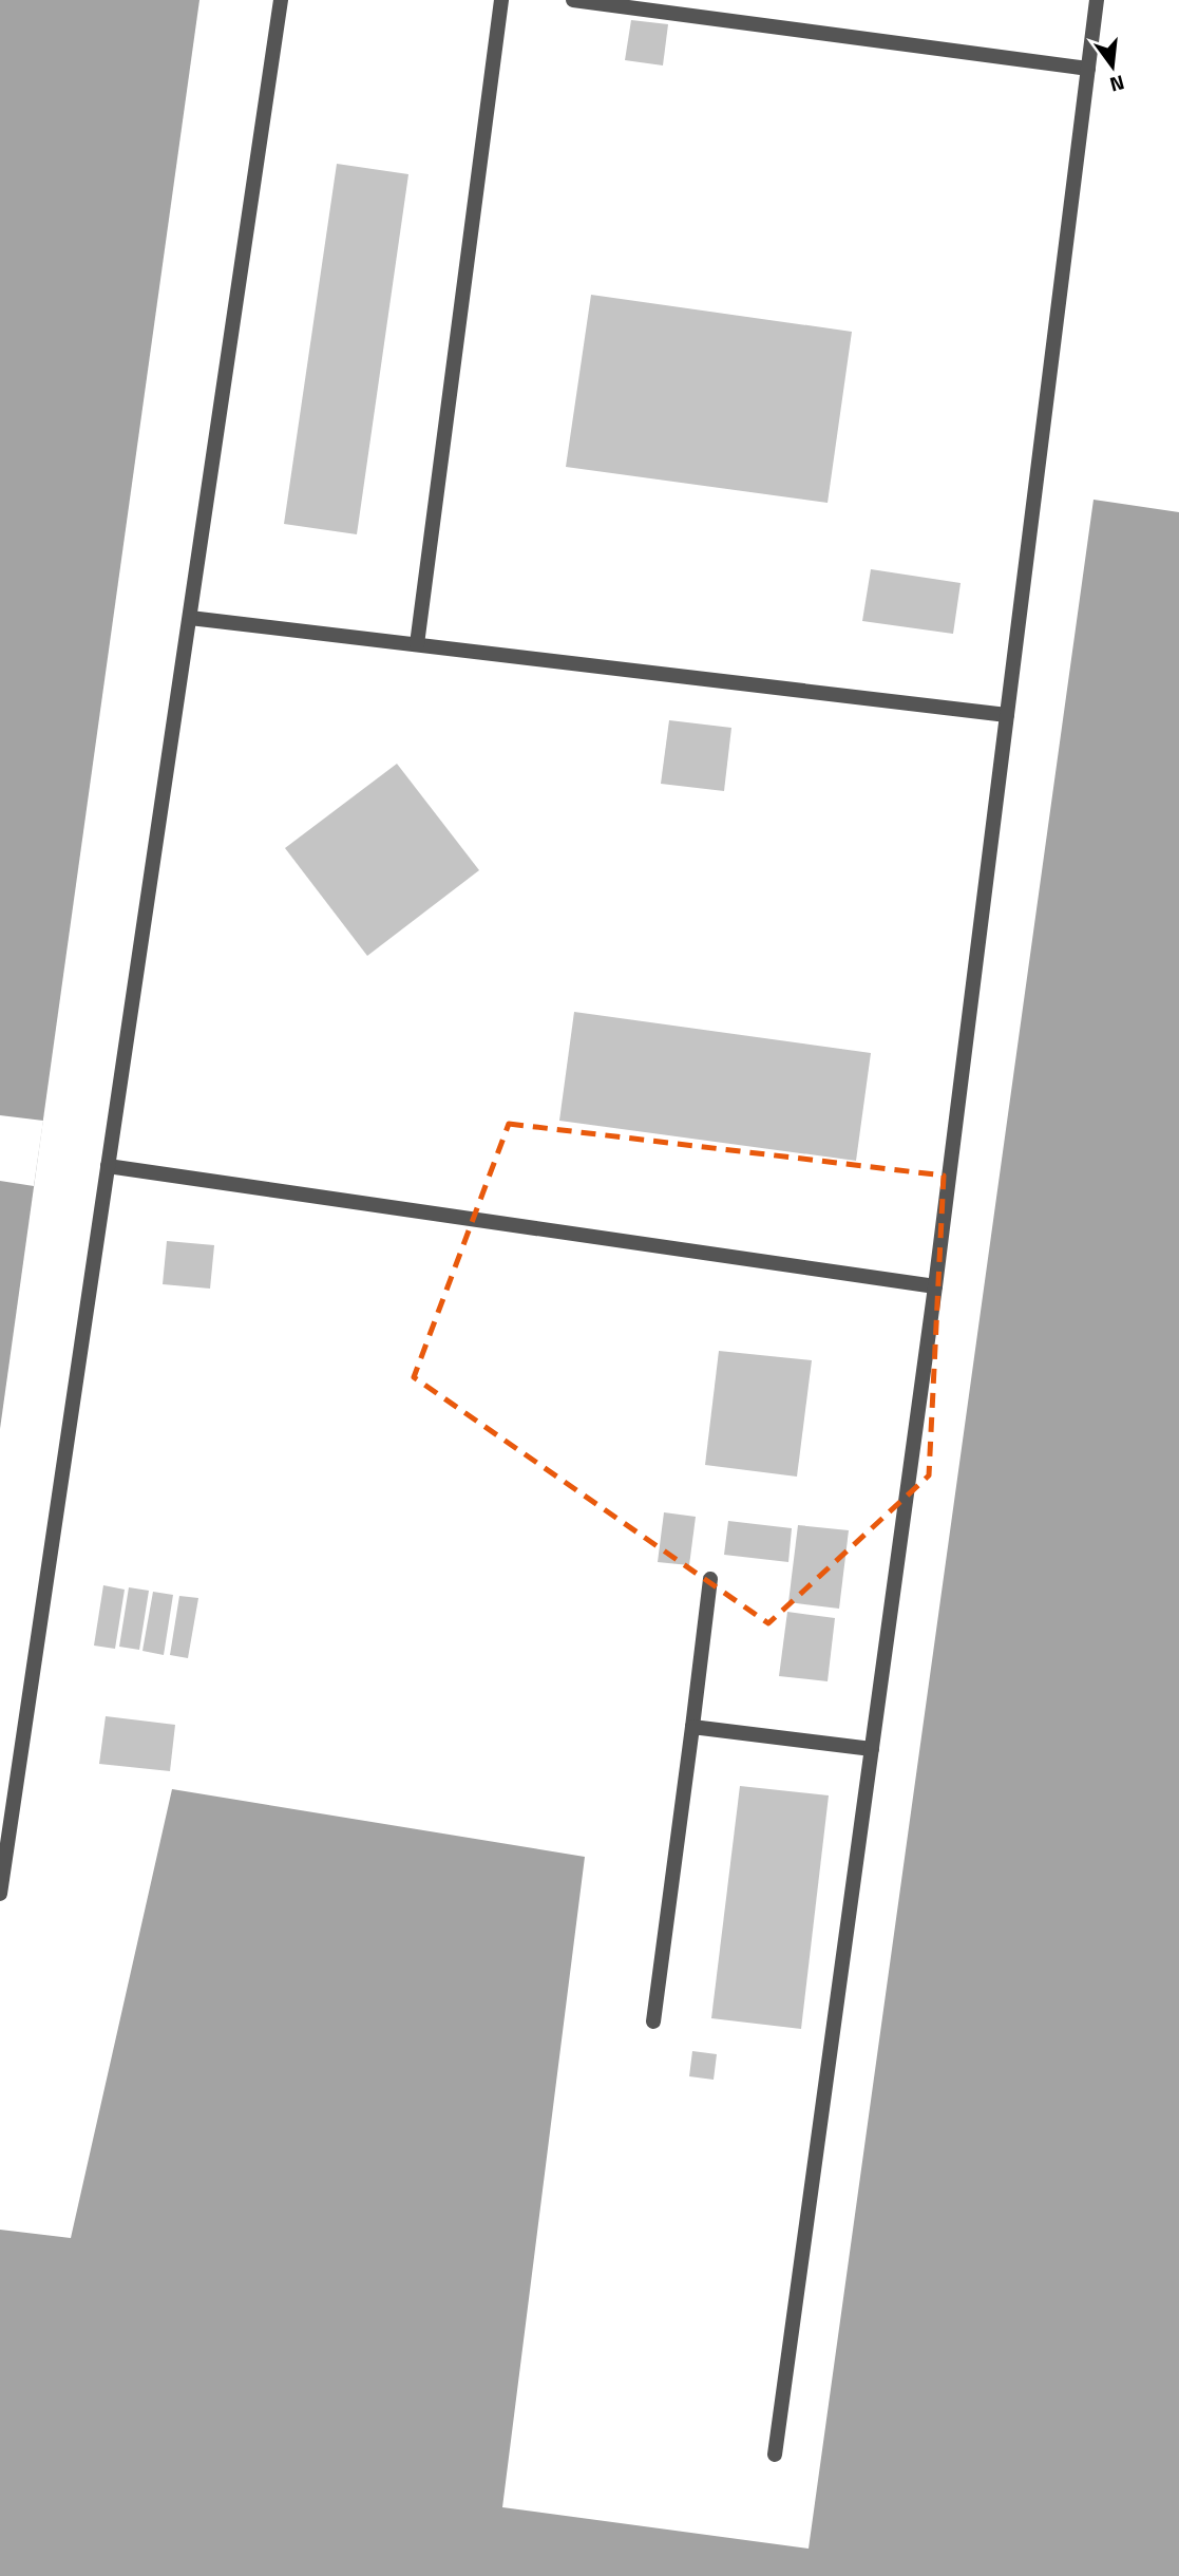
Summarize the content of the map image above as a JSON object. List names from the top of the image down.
{
  "north": "bottom"
}
